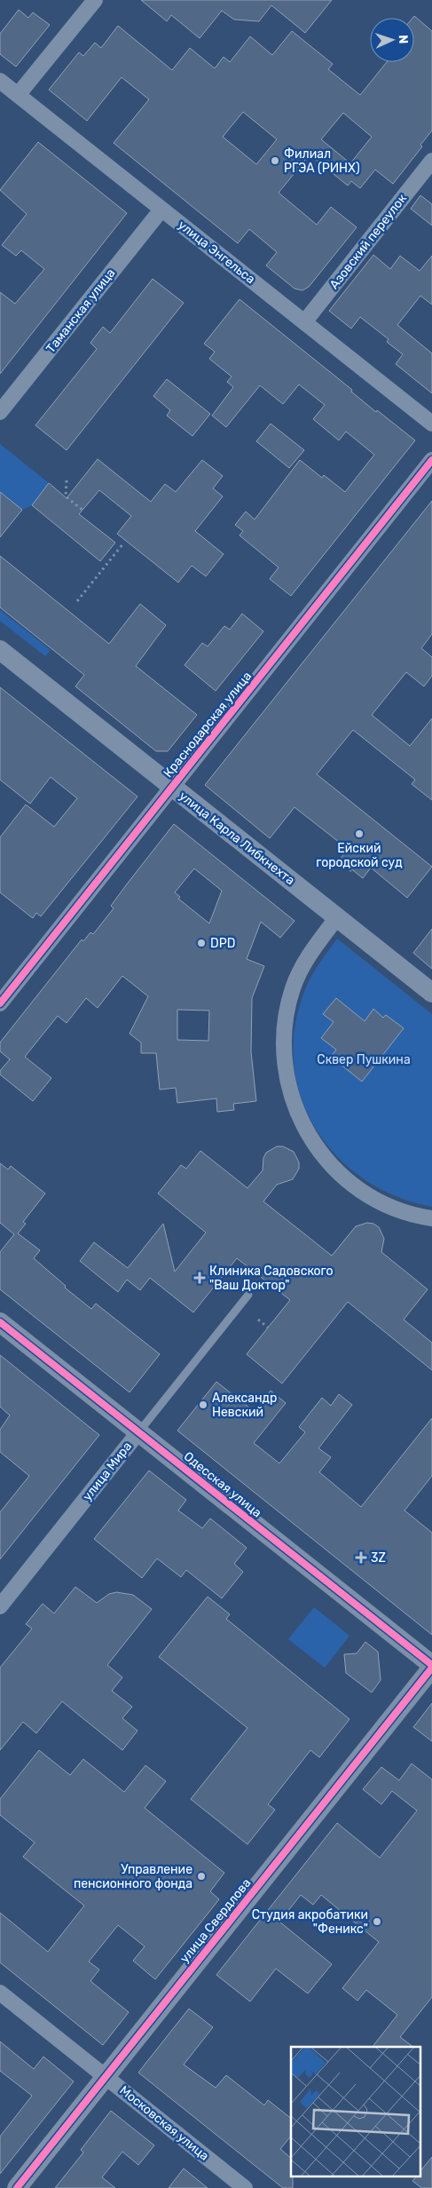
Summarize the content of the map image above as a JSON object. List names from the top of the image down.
{
  "streets": {
    "street": [
      "Азовский переулок",
      "улица Энгельса",
      "Таманская улица",
      "Краснодарская улица",
      "улица Карла Либкнехта",
      "улица Мира",
      "Одесская улица",
      "улица Свердлова",
      "Московская улица"
    ]
  },
  "crossings": [
    ["Азовский переулок", "улица Энгельса"],
    ["улица Энгельса", "Таманская улица"],
    ["Краснодарская улица", "улица Карла Либкнехта"],
    ["улица Мира", "Одесская улица"],
    ["Одесская улица", "улица Свердлова"],
    ["улица Свердлова", "Московская улица"]
  ],
  "parks": ["Сквер Пушкина"],
  "places": {
    "other": [
      "Филиал РГЭА (РИНХ)",
      "Ейский городской суд",
      "DPD",
      "Александр Невский",
      "Управление пенсионного фонда",
      "Студия акробатики \"Феникс\""
    ],
    "health": ["Клиника Садовского \"Ваш Доктор\"", "3Z"]
  },
  "north": "right"
}
